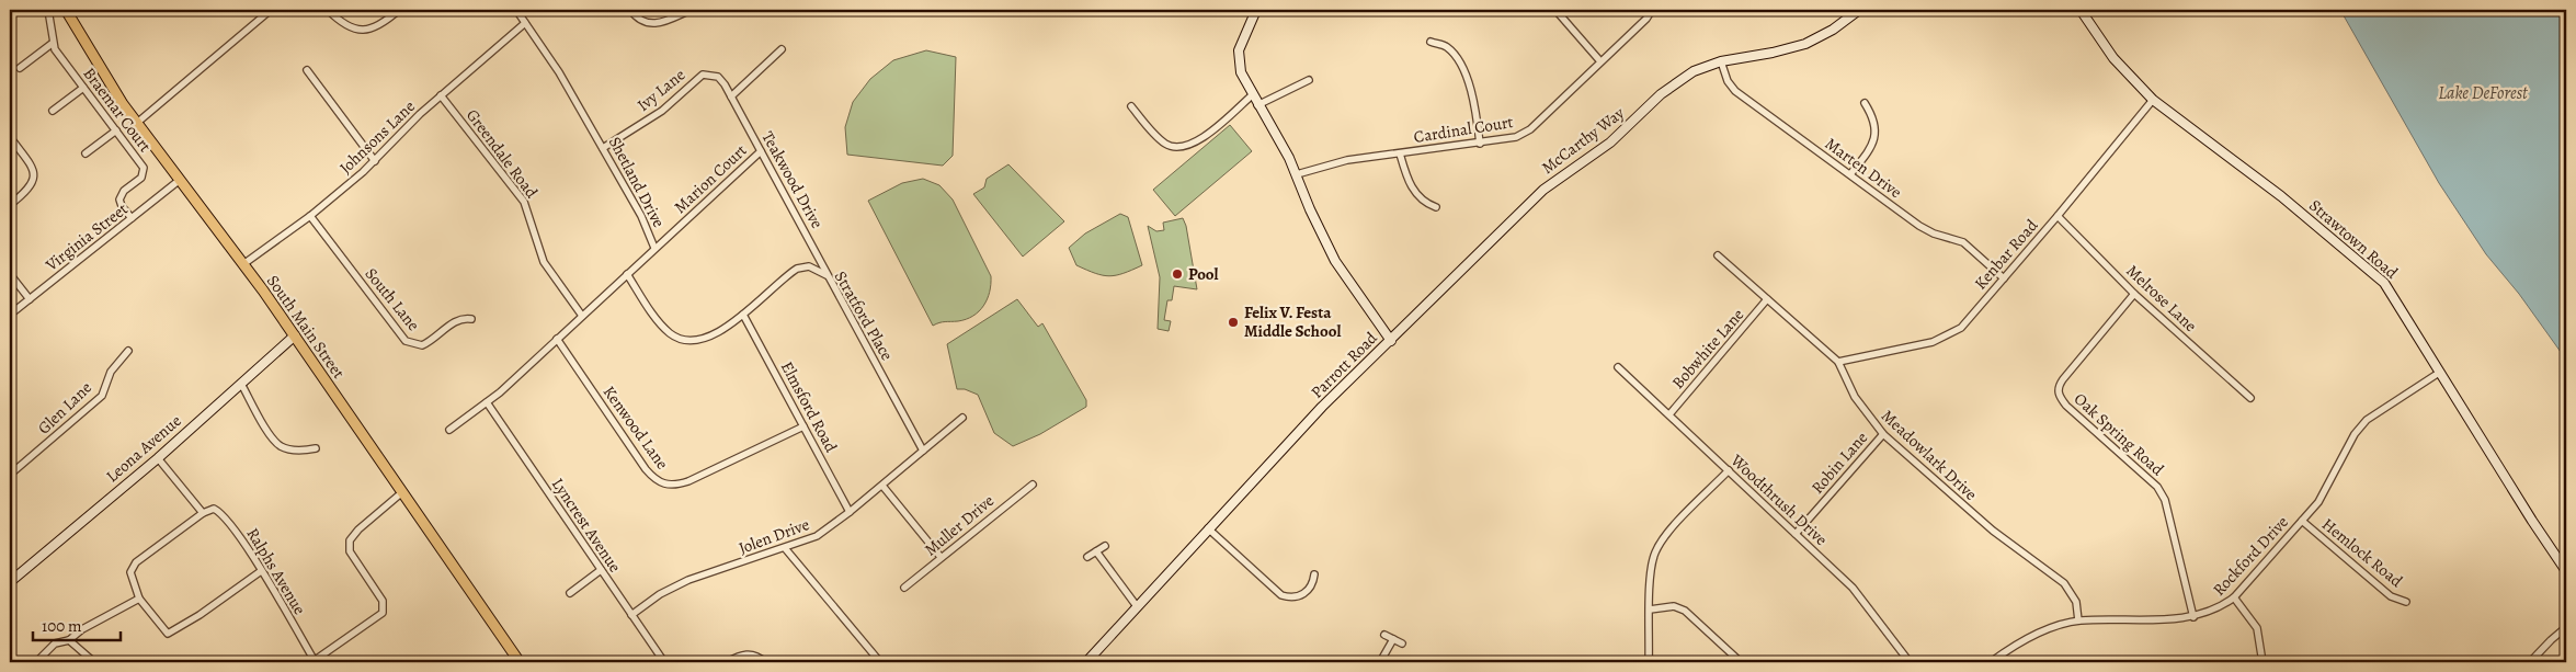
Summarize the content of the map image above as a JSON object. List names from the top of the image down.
{
  "streets": {
    "main road": ["South Main Street"],
    "street": [
      "Ivy Lane",
      "Braemar Court",
      "Cardinal Court",
      "Johnsons Lane",
      "McCarthy Way",
      "Greendale Road",
      "Marten Drive",
      "Marion Court",
      "Teakwood Drive",
      "Shetland Drive",
      "Virginia Street",
      "Strawtown Road",
      "Kenbar Road",
      "Melrose Lane",
      "South Lane",
      "Stratford Place",
      "Bobwhite Lane",
      "Parrott Road",
      "Elmsford Road",
      "Glen Lane",
      "Kenwood Lane",
      "Oak Spring Road",
      "Leona Avenue",
      "Meadowlark Drive",
      "Robin Lane",
      "Woodthrush Drive",
      "Lyncrest Avenue",
      "Muller Drive",
      "Jolen Drive",
      "Hemlock Road",
      "Rockford Drive",
      "Ralphs Avenue"
    ]
  },
  "crossings": [
    ["Ivy Lane", "Teakwood Drive"],
    ["Ivy Lane", "Shetland Drive"],
    ["Braemar Court", "Virginia Street"],
    ["Cardinal Court", "Parrott Road"],
    ["Johnsons Lane", "Greendale Road"],
    ["Johnsons Lane", "Shetland Drive"],
    ["Johnsons Lane", "South Lane"],
    ["Johnsons Lane", "South Main Street"],
    ["McCarthy Way", "Marten Drive"],
    ["McCarthy Way", "Parrott Road"],
    ["Greendale Road", "Shetland Drive"],
    ["Marten Drive", "Kenbar Road"],
    ["Marion Court", "Teakwood Drive"],
    ["Marion Court", "Shetland Drive"],
    ["Teakwood Drive", "Stratford Place"],
    ["Shetland Drive", "Stratford Place"],
    ["Shetland Drive", "Kenwood Lane"],
    ["Shetland Drive", "Lyncrest Avenue"],
    ["Virginia Street", "South Main Street"],
    ["Strawtown Road", "Kenbar Road"],
    ["Strawtown Road", "Rockford Drive"],
    ["Kenbar Road", "Melrose Lane"],
    ["Kenbar Road", "Meadowlark Drive"],
    ["Melrose Lane", "Oak Spring Road"],
    ["Stratford Place", "Elmsford Road"],
    ["Stratford Place", "Jolen Drive"],
    ["South Main Street", "Leona Avenue"],
    ["Bobwhite Lane", "Meadowlark Drive"],
    ["Bobwhite Lane", "Woodthrush Drive"],
    ["Elmsford Road", "Kenwood Lane"],
    ["Elmsford Road", "Jolen Drive"],
    ["Oak Spring Road", "Rockford Drive"],
    ["Meadowlark Drive", "Robin Lane"],
    ["Meadowlark Drive", "Rockford Drive"],
    ["Robin Lane", "Woodthrush Drive"],
    ["Lyncrest Avenue", "Jolen Drive"],
    ["Hemlock Road", "Rockford Drive"]
  ],
  "water": ["Lake DeForest"],
  "places": ["Pool", "Felix V. Festa Middle School"],
  "scale_bar": "100 m"
}
